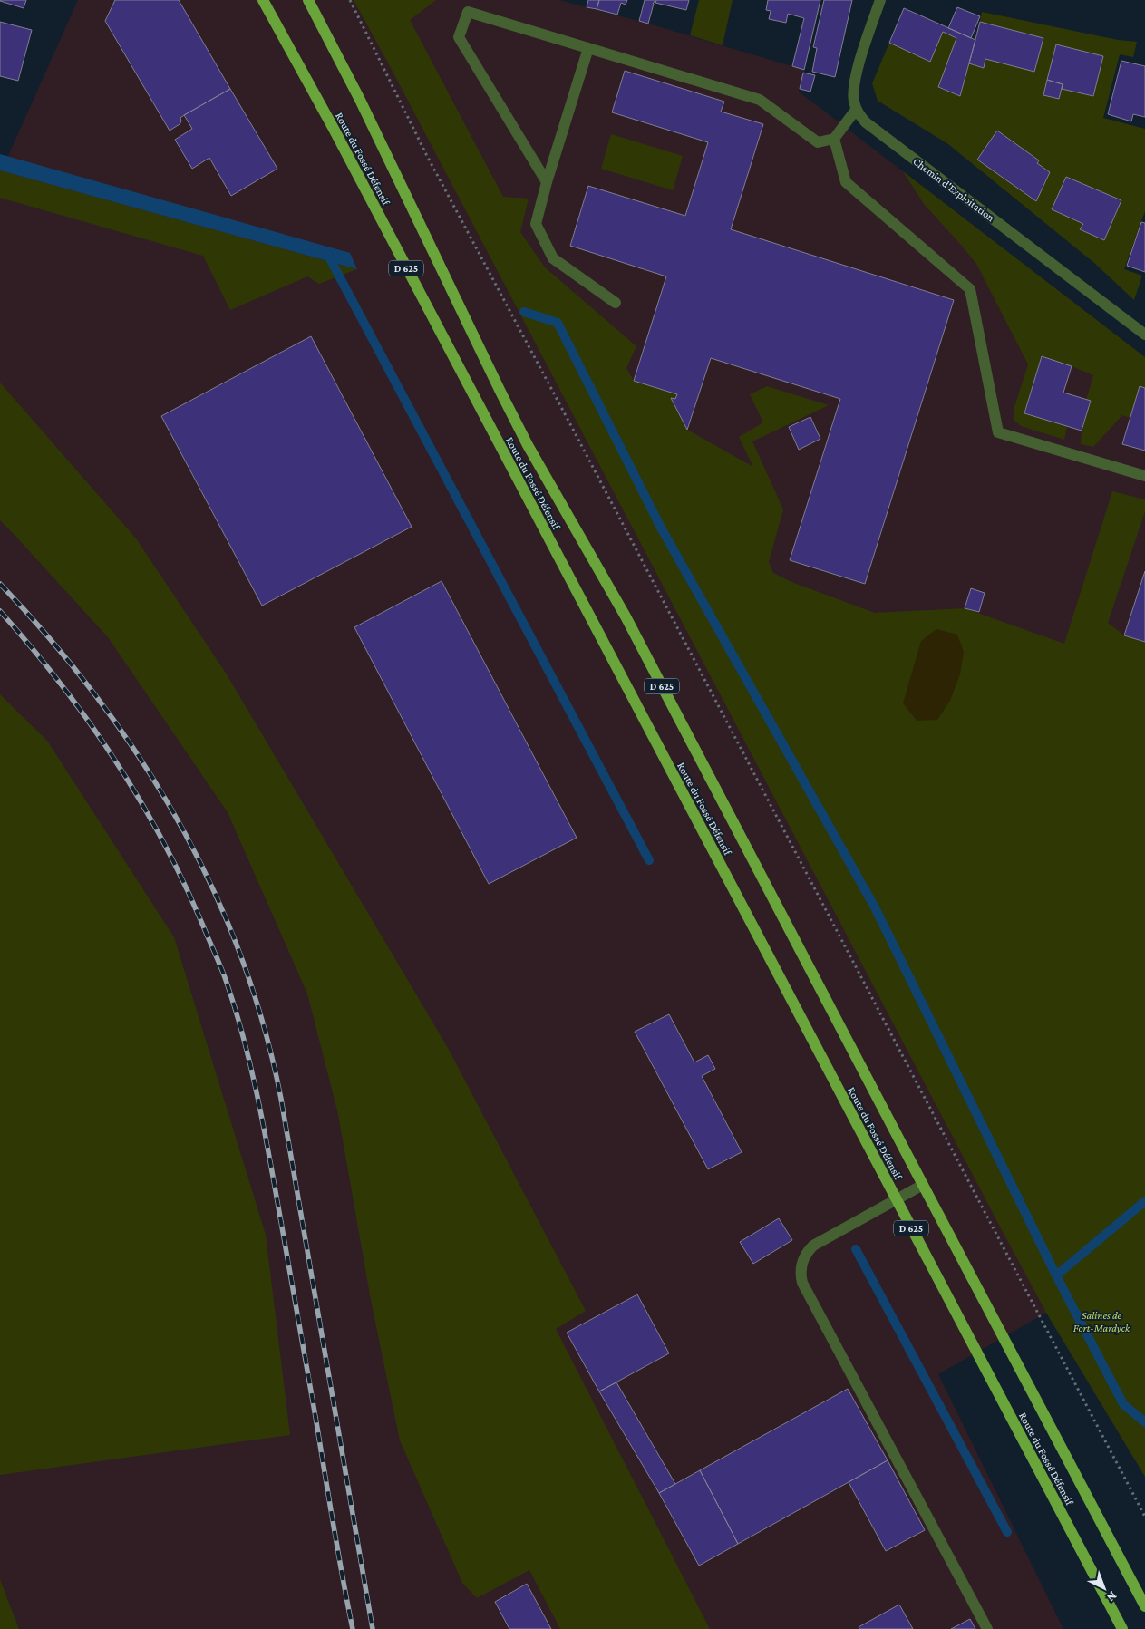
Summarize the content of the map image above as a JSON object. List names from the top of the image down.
{
  "streets": {
    "main road": ["Route du Fossé Défensif", "D 625"],
    "street": ["Chemin d'Exploitation"]
  },
  "parks": ["Salines de Fort-Mardyck"],
  "north": "bottom right"
}
